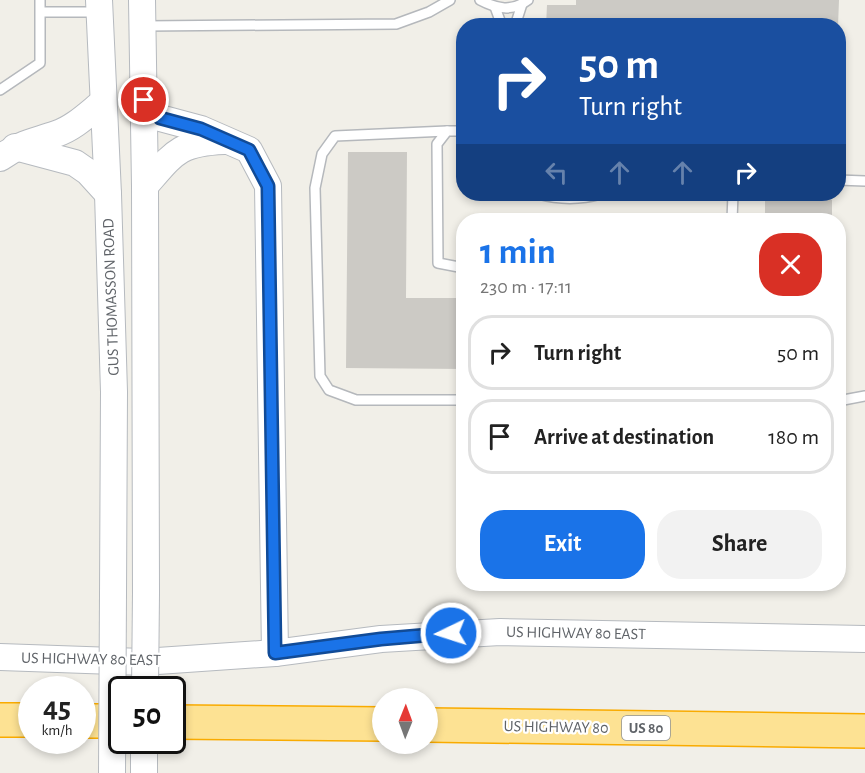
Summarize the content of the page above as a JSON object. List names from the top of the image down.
{
  "streets": {
    "highway": ["US HIGHWAY 80", "US 80"],
    "main road": ["GUS THOMASSON ROAD", "US HIGHWAY 80 EAST"]
  },
  "north": "top",
  "page": {
    "turn": ["50 m", "Turn right"],
    "heading": ["1 min", "230 m · 17:11"],
    "list": [
      {
        "name": "Turn right",
        "value": "50 m"
      },
      {
        "name": "Arrive at destination",
        "value": "180 m"
      }
    ],
    "buttons": ["Exit", "Share"],
    "speed": "45 km/h",
    "limit": "50"
  }
}
